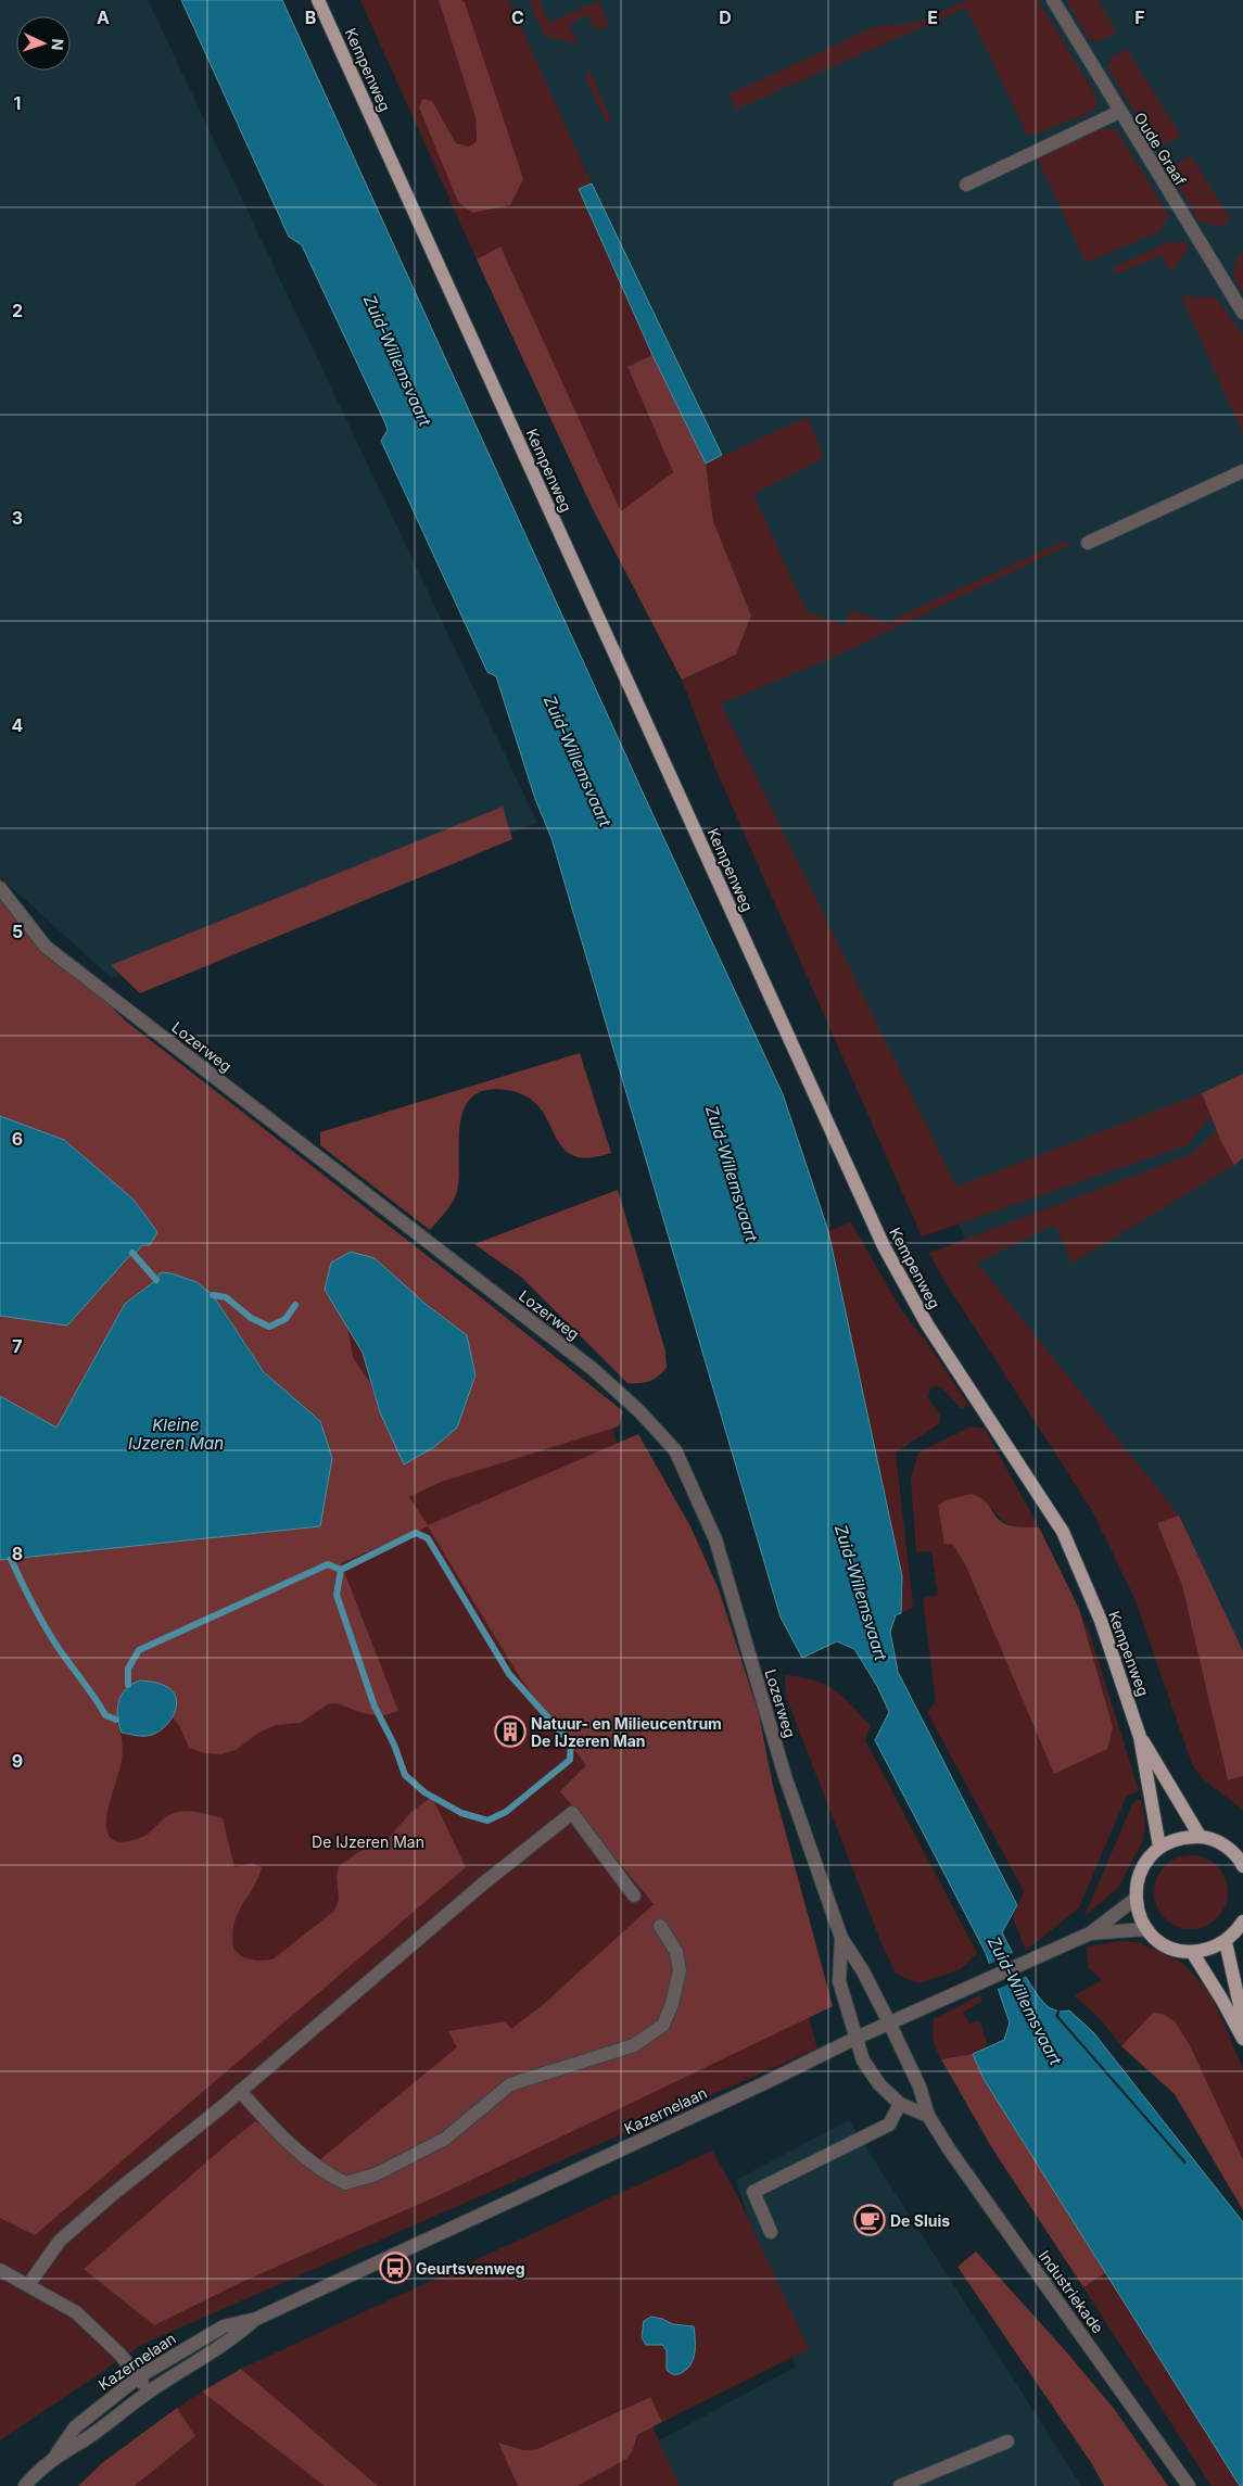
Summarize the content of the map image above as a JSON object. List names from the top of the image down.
{
  "streets": {
    "main road": ["Kempenweg"],
    "street": [
      "Oude Graaf",
      "Lozerweg",
      "Kazernelaan",
      "Industriekade"
    ]
  },
  "crossings": [
    ["Lozerweg", "Kazernelaan"],
    ["Lozerweg", "Industriekade"],
    ["Kazernelaan", "Industriekade"]
  ],
  "water": ["Zuid-Willemsvaart", "Kleine IJzeren Man"],
  "parks": ["De IJzeren Man"],
  "places": {
    "building": ["Natuur- en Milieucentrum De IJzeren Man"],
    "cafe": ["De Sluis"],
    "bus stop": ["Geurtsvenweg"]
  },
  "north": "right",
  "grid": {
    "columns": [
      "A",
      "B",
      "C",
      "D",
      "E",
      "F"
    ],
    "rows": [
      "1",
      "2",
      "3",
      "4",
      "5",
      "6",
      "7",
      "8",
      "9"
    ]
  }
}
